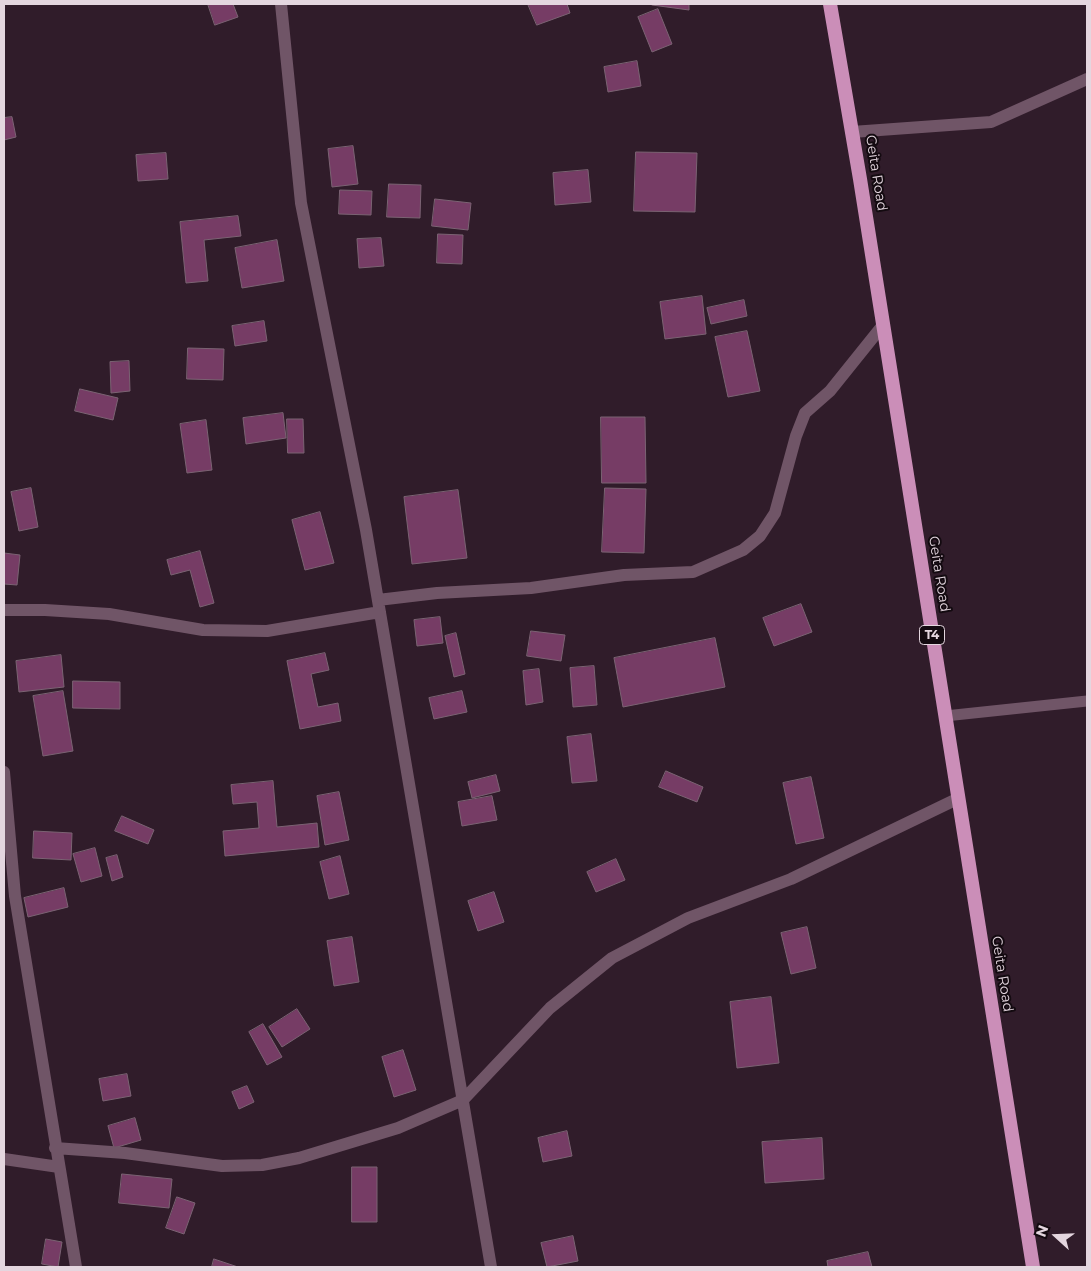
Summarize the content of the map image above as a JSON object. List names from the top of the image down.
{
  "streets": {
    "highway": ["Geita Road", "T4"]
  },
  "north": "left"
}
